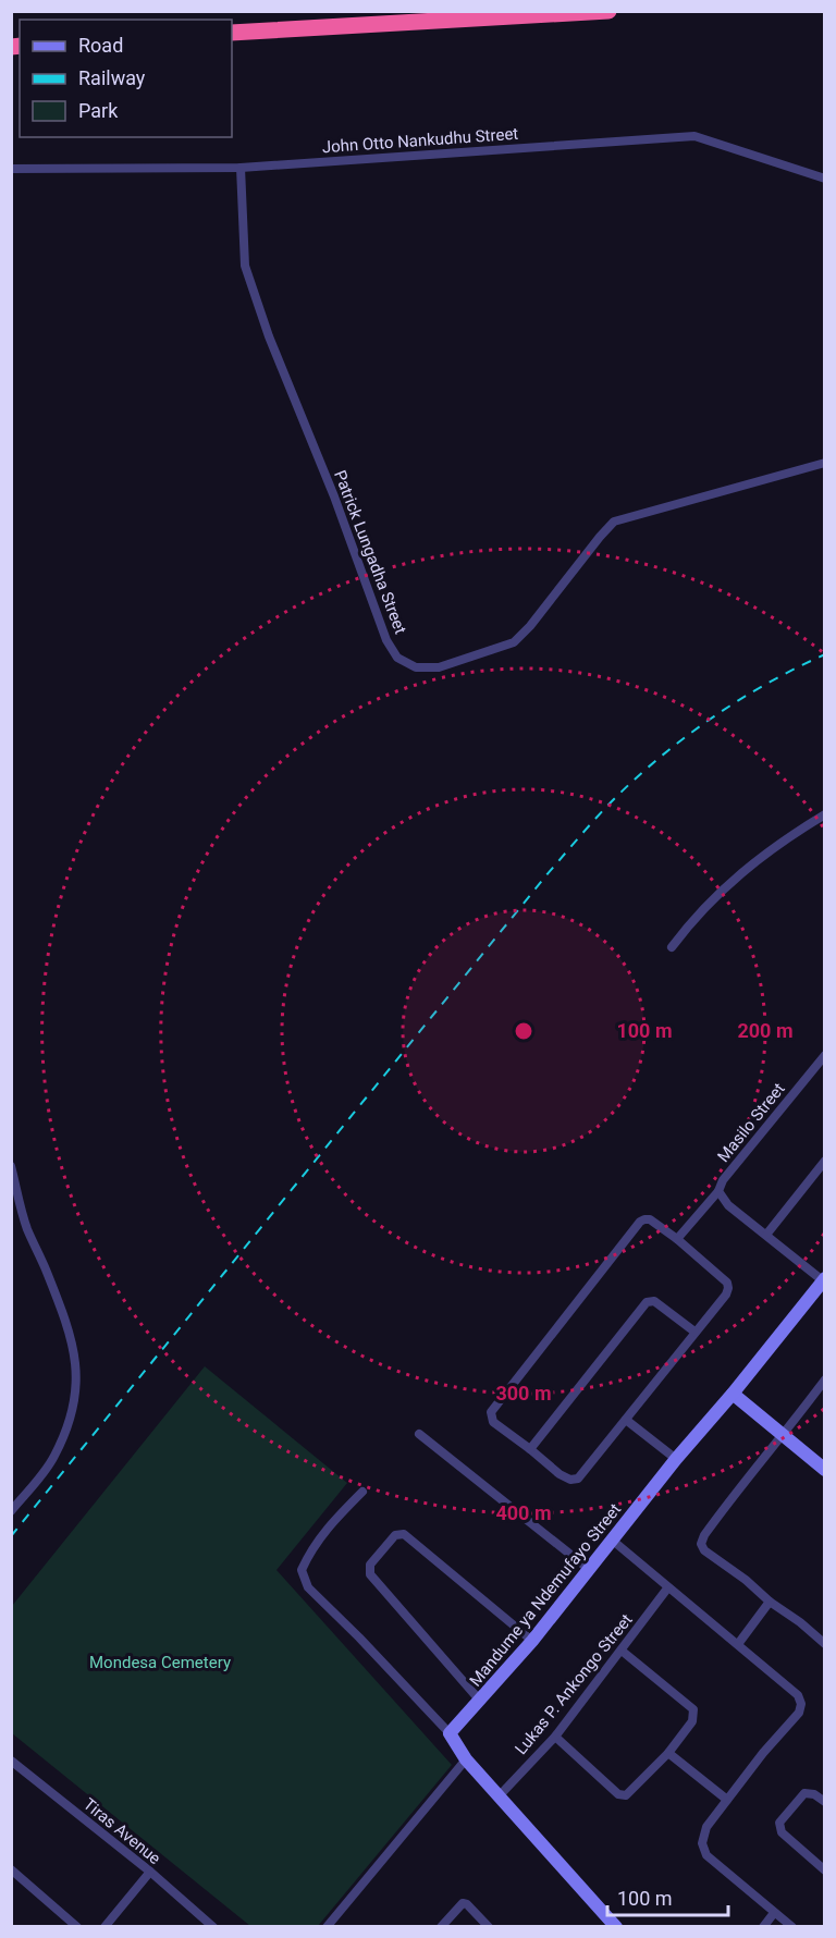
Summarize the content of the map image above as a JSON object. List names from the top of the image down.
{
  "streets": {
    "street": [
      "John Otto Nankudhu Street",
      "Patrick Lungadha Street",
      "Masilo Street",
      "Mandume ya Ndemufayo Street",
      "Lukas P. Ankongo Street",
      "Tiras Avenue"
    ]
  },
  "crossings": [
    ["John Otto Nankudhu Street", "Patrick Lungadha Street"]
  ],
  "parks": ["Mondesa Cemetery"],
  "legend": ["Road", "Railway", "Park"],
  "scale_bar": "100 m",
  "rings": [
    "100 m",
    "200 m",
    "300 m",
    "400 m"
  ]
}
